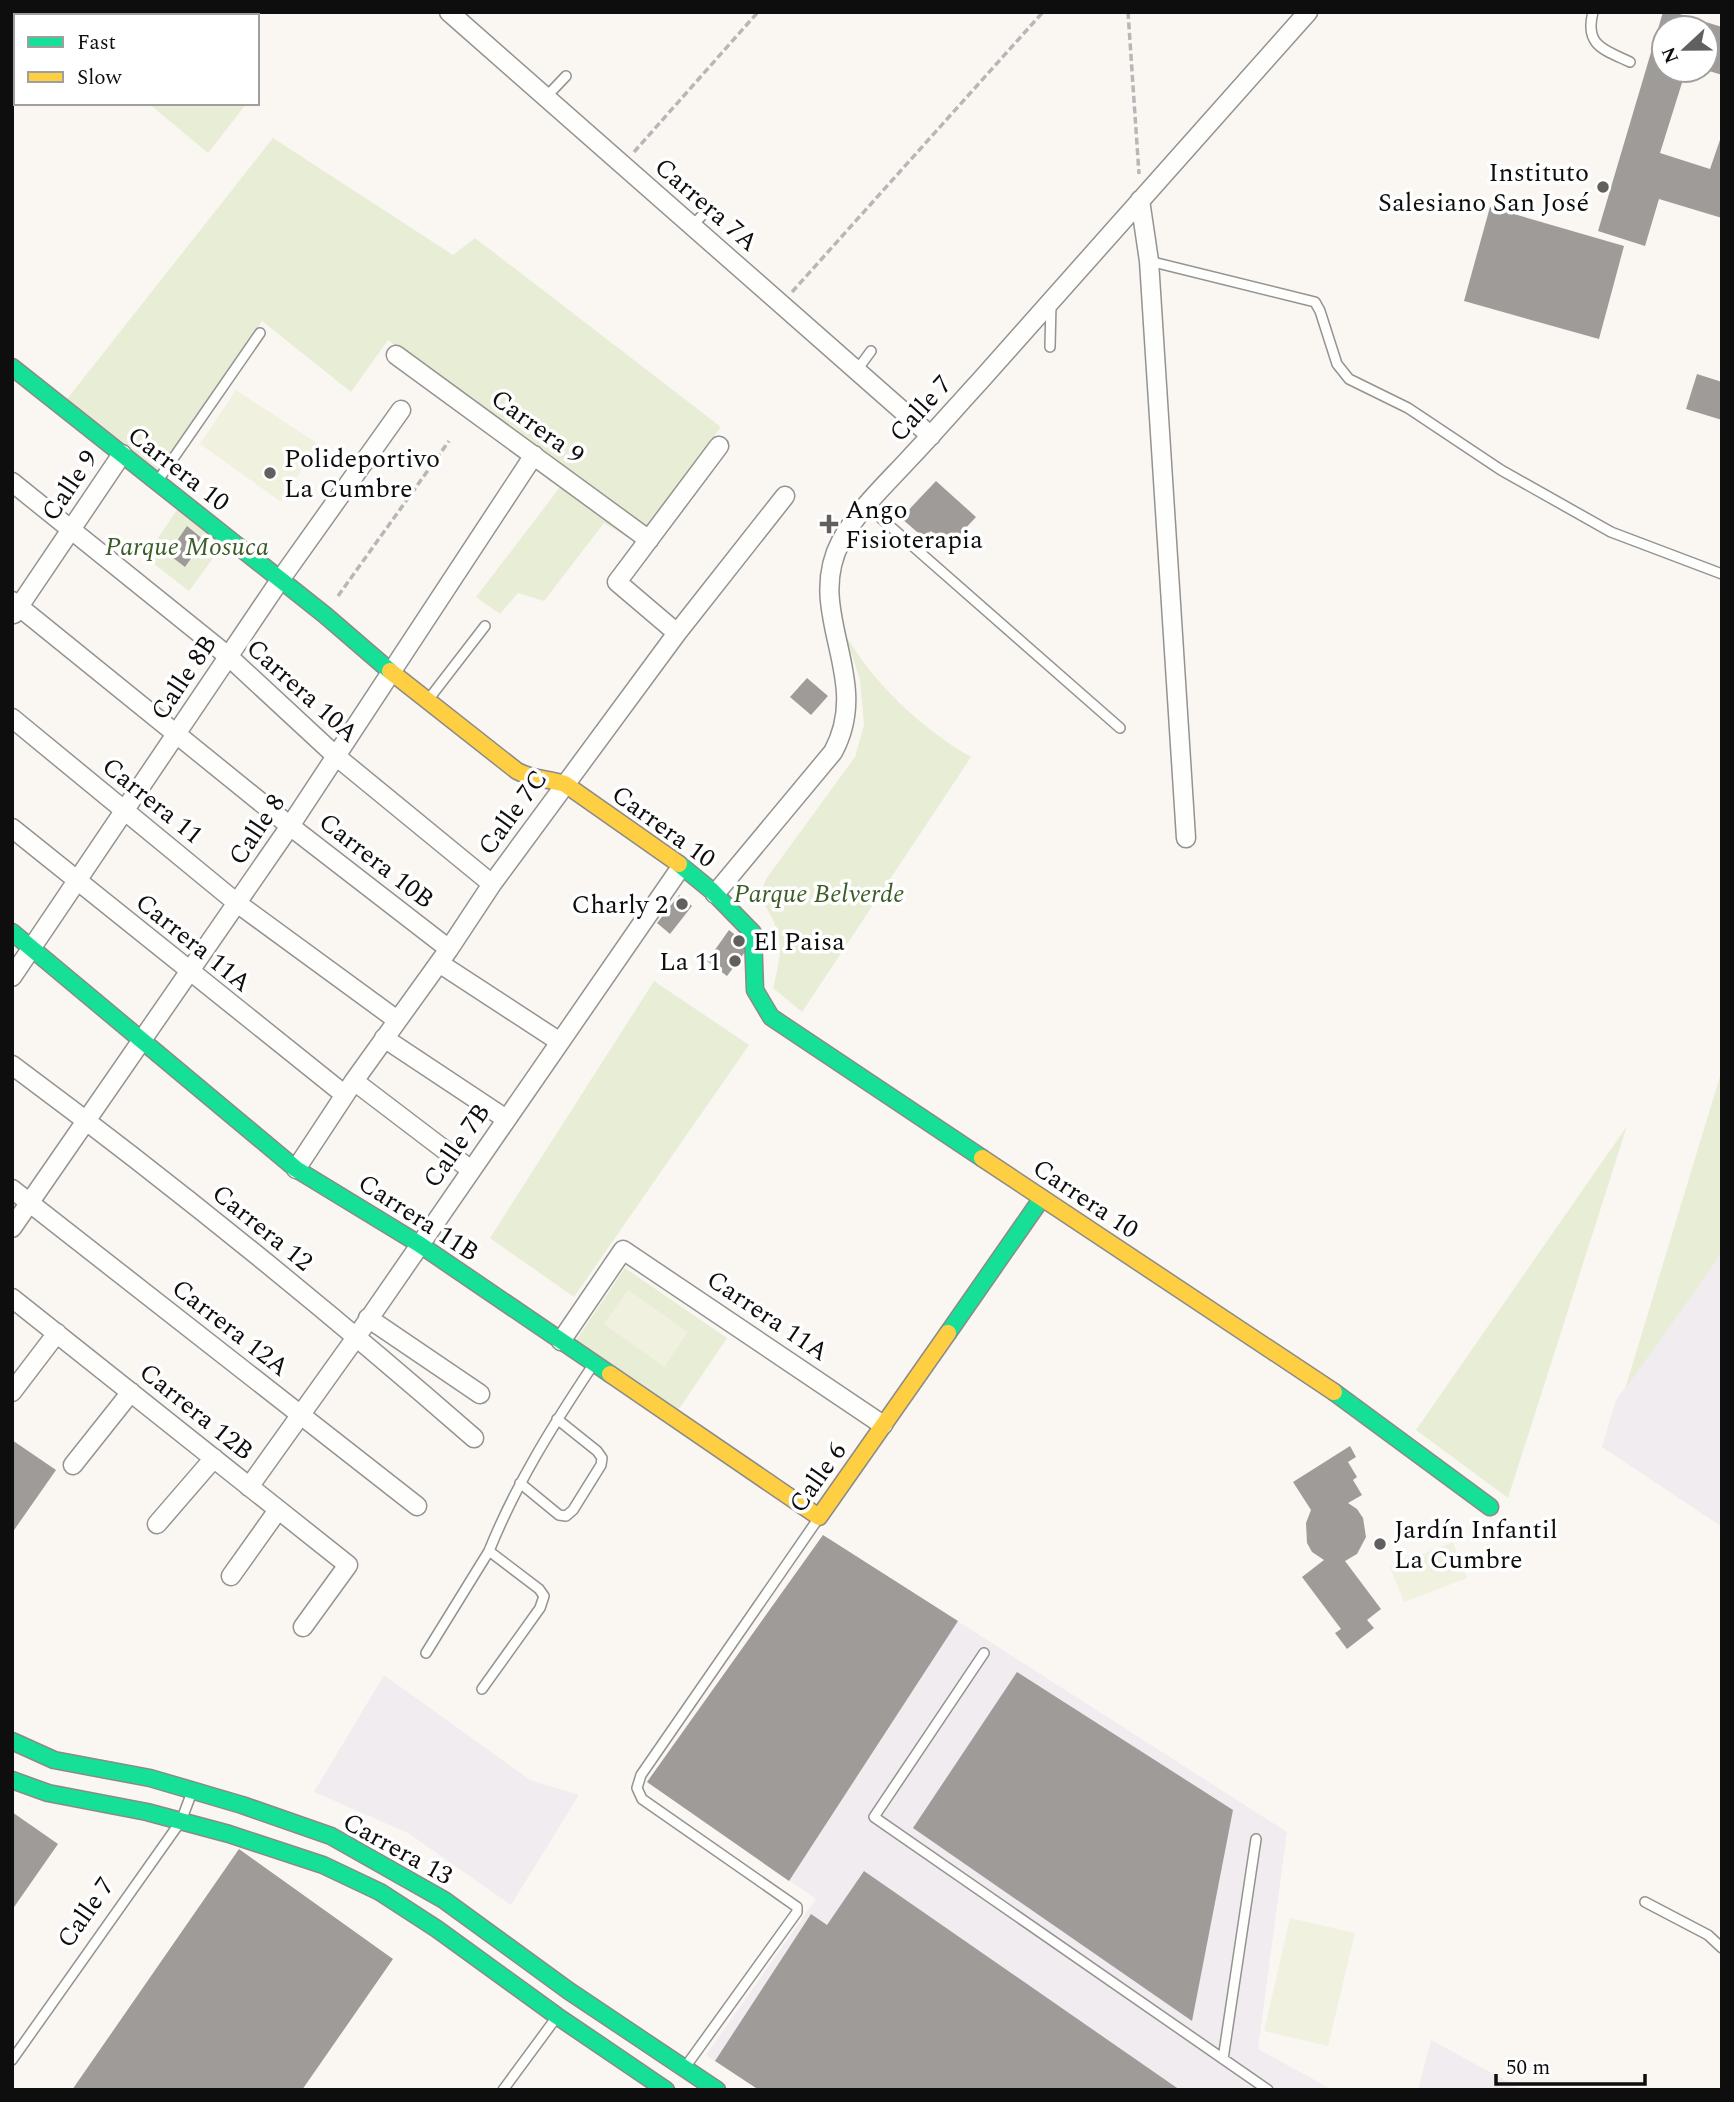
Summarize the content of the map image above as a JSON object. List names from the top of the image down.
{
  "streets": {
    "street": [
      "Carrera 7A",
      "Calle 7",
      "Carrera 9",
      "Carrera 10",
      "Calle 9",
      "Calle 8B",
      "Carrera 10A",
      "Carrera 11",
      "Calle 7C",
      "Calle 8",
      "Carrera 10B",
      "Carrera 11A",
      "Calle 7B",
      "Carrera 11B",
      "Carrera 12",
      "Carrera 12A",
      "Carrera 12B",
      "Calle 6",
      "Carrera 13"
    ]
  },
  "crossings": [
    ["Carrera 7A", "Calle 7"],
    ["Calle 7", "Carrera 10"],
    ["Calle 7", "Carrera 13"],
    ["Carrera 9", "Calle 8"],
    ["Carrera 10", "Calle 9"],
    ["Carrera 10", "Calle 8B"],
    ["Carrera 10", "Calle 7C"],
    ["Carrera 10", "Calle 8"],
    ["Carrera 10", "Calle 7B"],
    ["Carrera 10", "Calle 6"],
    ["Calle 9", "Carrera 10A"],
    ["Calle 9", "Carrera 10B"],
    ["Calle 8B", "Carrera 10A"],
    ["Calle 8B", "Carrera 11"],
    ["Calle 8B", "Carrera 10B"],
    ["Calle 8B", "Carrera 11A"],
    ["Calle 8B", "Carrera 11B"],
    ["Carrera 10A", "Calle 7C"],
    ["Carrera 10A", "Calle 8"],
    ["Carrera 11", "Calle 7C"],
    ["Carrera 11", "Calle 8"],
    ["Calle 7C", "Carrera 10B"],
    ["Calle 7C", "Carrera 11A"],
    ["Calle 7C", "Carrera 11B"],
    ["Calle 8", "Carrera 10B"],
    ["Calle 8", "Carrera 11A"],
    ["Calle 8", "Carrera 11B"],
    ["Calle 8", "Carrera 12"],
    ["Calle 8", "Carrera 12A"],
    ["Carrera 10B", "Calle 7B"],
    ["Carrera 11A", "Calle 7B"],
    ["Carrera 11A", "Carrera 11B"],
    ["Carrera 11A", "Calle 6"],
    ["Calle 7B", "Carrera 11B"],
    ["Calle 7B", "Carrera 12"],
    ["Calle 7B", "Carrera 12A"],
    ["Calle 7B", "Carrera 12B"],
    ["Carrera 11B", "Calle 6"],
    ["Calle 6", "Carrera 13"]
  ],
  "parks": ["Parque Mosuca", "Parque Belverde"],
  "places": {
    "other": [
      "Instituto Salesiano San José",
      "Polideportivo La Cumbre",
      "Charly 2",
      "El Paisa",
      "La 11",
      "Jardín Infantil La Cumbre"
    ],
    "health": ["Ango Fisioterapia"]
  },
  "legend": ["Fast", "Slow"],
  "scale_bar": "50 m",
  "north": "left"
}
